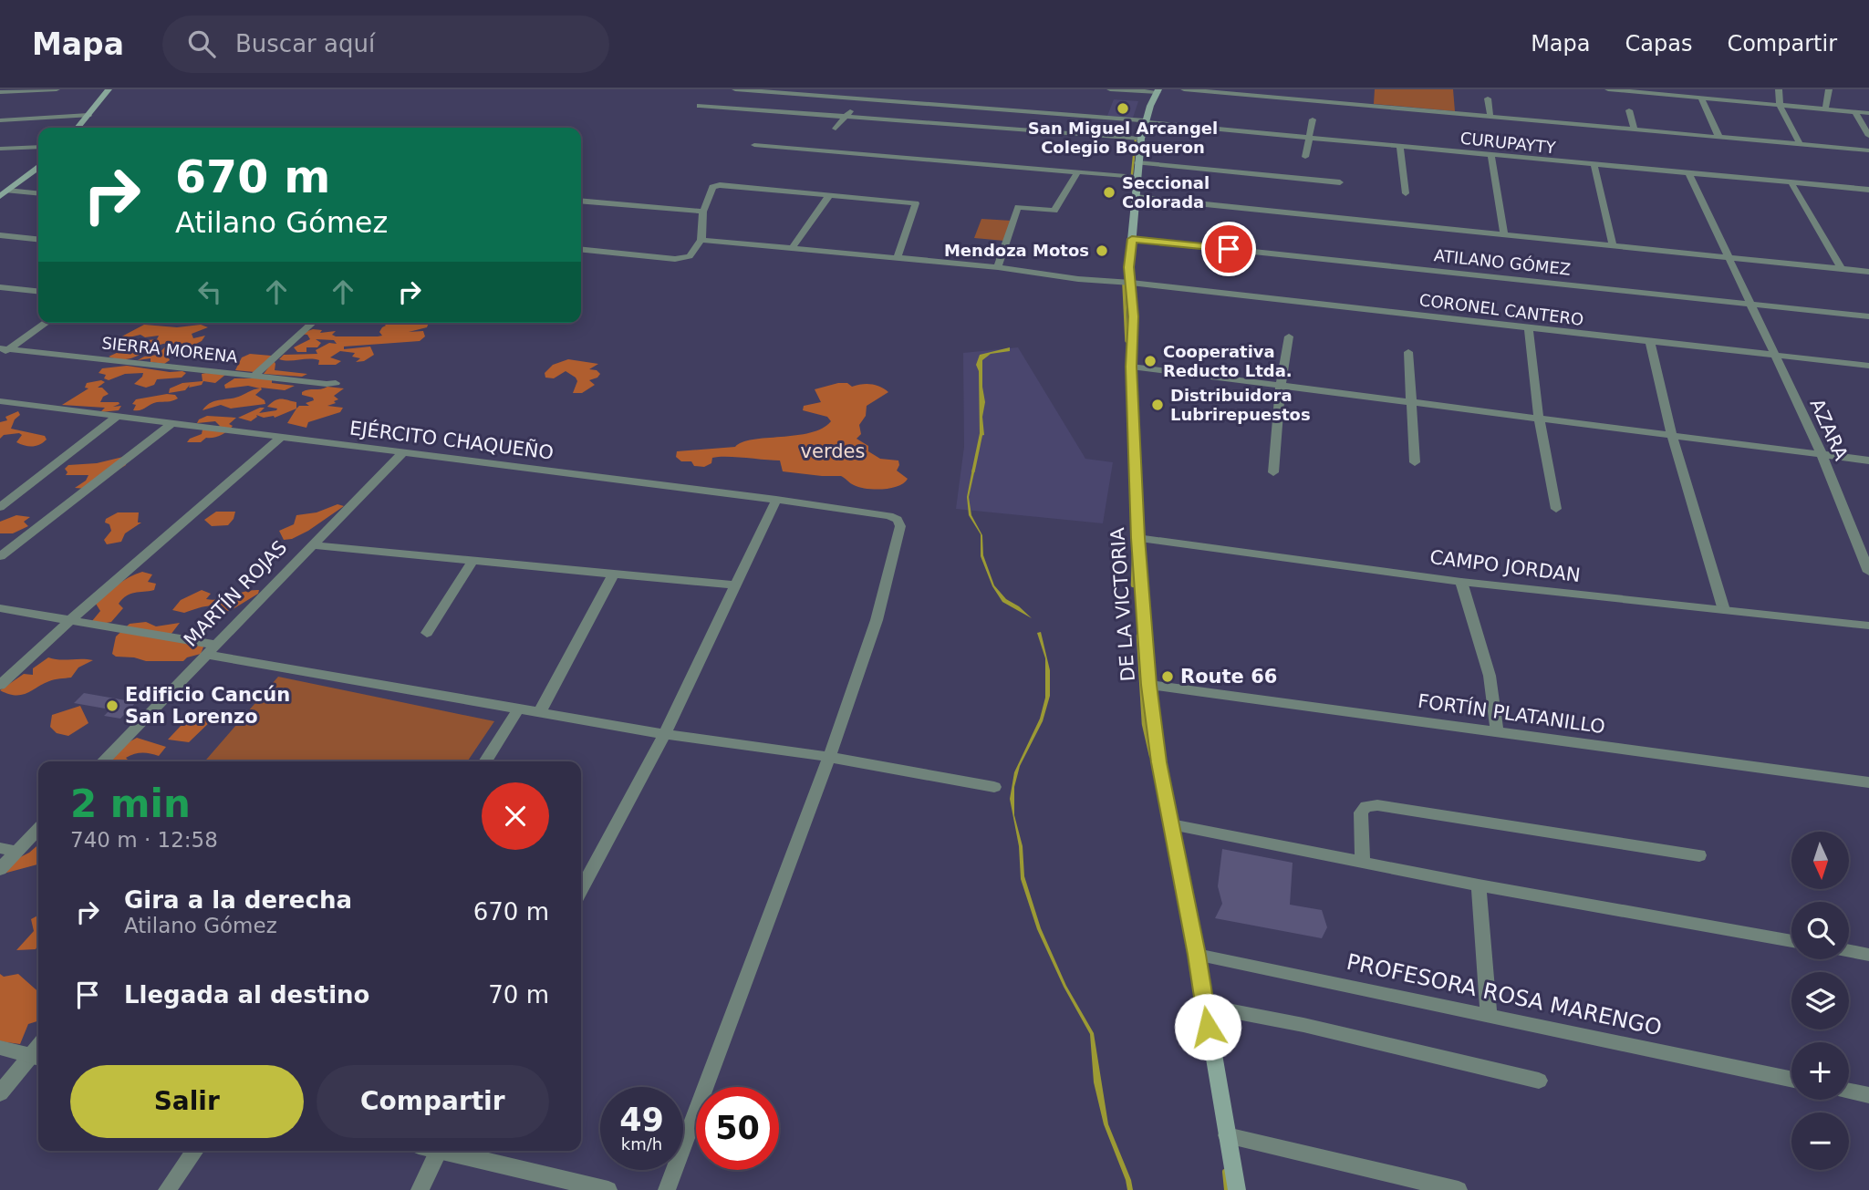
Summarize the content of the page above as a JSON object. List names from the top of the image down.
{
  "streets": {
    "main road": ["DE LA VICTORIA"],
    "street": [
      "CURUPAYTY",
      "ATILANO GÓMEZ",
      "CORONEL CANTERO",
      "SIERRA MORENA",
      "AZARA",
      "EJÉRCITO CHAQUEÑO",
      "CAMPO JORDAN",
      "MARTÍN ROJAS",
      "FORTÍN PLATANILLO",
      "PROFESORA ROSA MARENGO"
    ]
  },
  "crossings": [
    ["CURUPAYTY", "DE LA VICTORIA"],
    ["ATILANO GÓMEZ", "AZARA"],
    ["ATILANO GÓMEZ", "DE LA VICTORIA"],
    ["CORONEL CANTERO", "AZARA"],
    ["CORONEL CANTERO", "DE LA VICTORIA"],
    ["EJÉRCITO CHAQUEÑO", "MARTÍN ROJAS"],
    ["CAMPO JORDAN", "DE LA VICTORIA"],
    ["DE LA VICTORIA", "FORTÍN PLATANILLO"],
    ["DE LA VICTORIA", "PROFESORA ROSA MARENGO"]
  ],
  "parks": ["verdes"],
  "places": [
    "San Miguel Arcangel Colegio Boqueron",
    "Seccional Colorada",
    "Mendoza Motos",
    "Cooperativa Reducto Ltda.",
    "Distribuidora Lubrirepuestos",
    "Route 66",
    "Edificio Cancún San Lorenzo"
  ],
  "north": "bottom",
  "page": {
    "header": "Mapa",
    "search": "Buscar aquí",
    "nav": ["Mapa", "Capas", "Compartir"],
    "turn": ["670 m", "Atilano Gómez"],
    "heading": ["2 min", "740 m · 12:58"],
    "map_buttons": ["+", "−"],
    "list": [
      {
        "name": "Gira a la derecha",
        "note": "Atilano Gómez",
        "value": "670 m"
      },
      {
        "name": "Llegada al destino",
        "value": "70 m"
      }
    ],
    "buttons": ["Salir", "Compartir"],
    "speed": "49 km/h",
    "limit": "50"
  }
}
